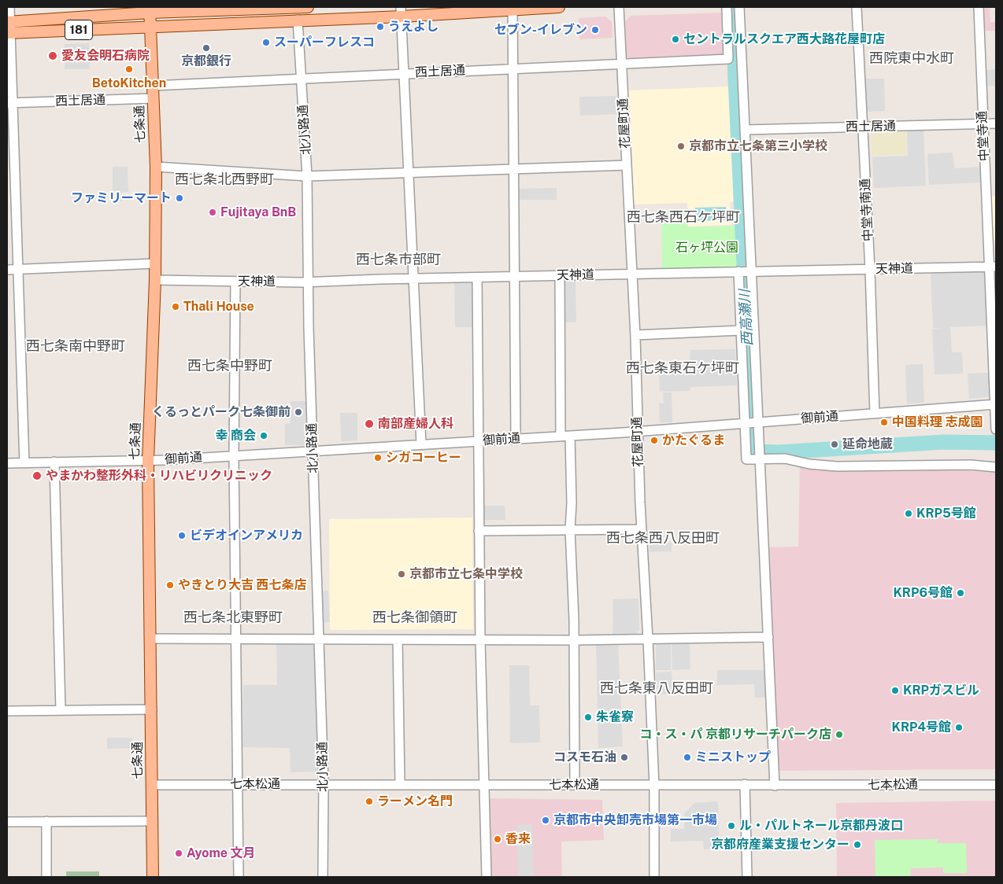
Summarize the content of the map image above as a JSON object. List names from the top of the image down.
{
  "streets": {
    "main road": ["181", "七条通"],
    "street": [
      "西土居通",
      "花屋町通",
      "北小路通",
      "中堂寺通",
      "中堂寺南通",
      "天神道",
      "御前通",
      "七本松通"
    ]
  },
  "crossings": [
    ["181", "七条通"],
    ["181", "北小路通"],
    ["西土居通", "花屋町通"],
    ["西土居通", "七条通"],
    ["西土居通", "北小路通"],
    ["西土居通", "中堂寺通"],
    ["西土居通", "中堂寺南通"],
    ["花屋町通", "天神道"],
    ["花屋町通", "御前通"],
    ["花屋町通", "七本松通"],
    ["七条通", "天神道"],
    ["七条通", "御前通"],
    ["七条通", "七本松通"],
    ["北小路通", "天神道"],
    ["北小路通", "御前通"],
    ["北小路通", "七本松通"],
    ["中堂寺通", "天神道"],
    ["中堂寺通", "御前通"],
    ["中堂寺南通", "天神道"],
    ["中堂寺南通", "御前通"]
  ],
  "districts": [
    "西院東中水町",
    "西七条北西野町",
    "西七条西石ケ坪町",
    "西七条市部町",
    "西七条南中野町",
    "西七条中野町",
    "西七条東石ケ坪町",
    "西七条西八反田町",
    "西七条北東野町",
    "西七条御領町",
    "西七条東八反田町"
  ],
  "water": ["西高瀬川"],
  "parks": ["石ヶ坪公園"],
  "places": [
    "うえよし",
    "セブン-イレブン",
    "セントラルスクエア西大路花屋町店",
    "スーパーフレスコ",
    "京都銀行",
    "愛友会明石病院",
    "BetoKitchen",
    "京都市立七条第三小学校",
    "ファミリーマート",
    "Fujitaya BnB",
    "Thali House",
    "くるっとパーク七条御前",
    "中国料理 志成園",
    "南部産婦人科",
    "幸 商会",
    "かたぐるま",
    "延命地蔵",
    "シガコーヒー",
    "やまかわ整形外科・リハビリクリニック",
    "KRP5号館",
    "ビデオインアメリカ",
    "京都市立七条中学校",
    "やきとり大吉 西七条店",
    "KRP6号館",
    "KRPガスビル",
    "朱雀寮",
    "KRP4号館",
    "コ・ス・パ 京都リサーチパーク店",
    "コスモ石油",
    "ミニストップ",
    "ラーメン名門",
    "京都市中央卸売市場第一市場",
    "ル・パルトネール京都丹波口",
    "香来",
    "京都府産業支援センター",
    "Ayome 文月"
  ]
}
